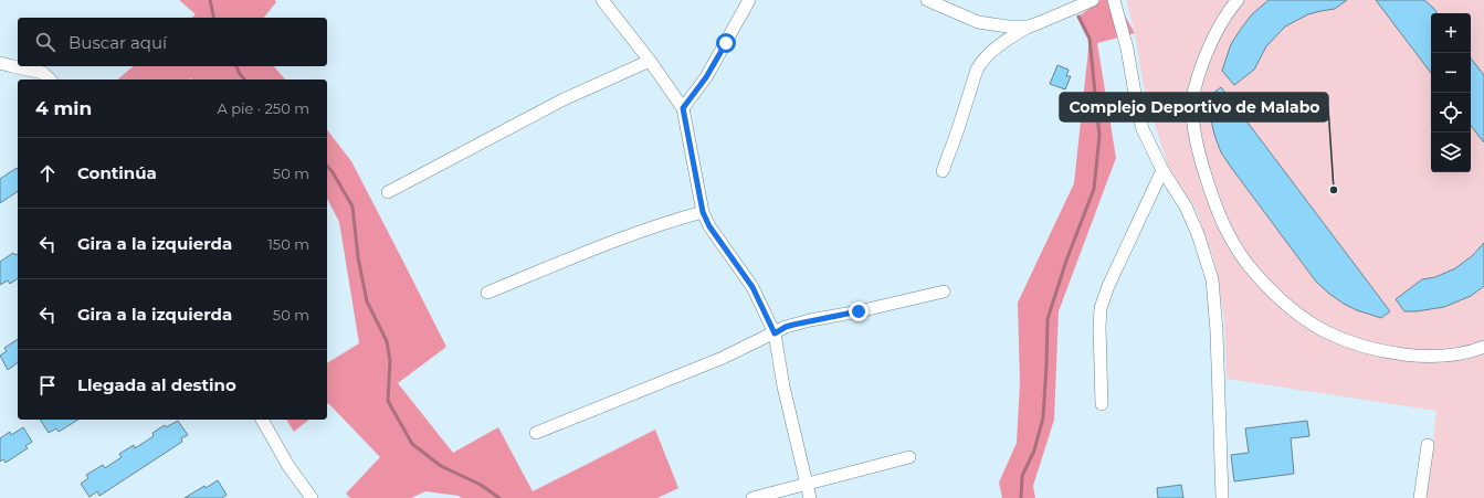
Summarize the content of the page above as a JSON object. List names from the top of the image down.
{
  "places": ["Complejo Deportivo de Malabo"],
  "page": {
    "map_buttons": ["+", "−"],
    "search": "Buscar aquí",
    "heading": ["4 min", "A pie · 250 m"],
    "list": [
      ["Continúa", "50 m"],
      ["Gira a la izquierda", "150 m"],
      ["Gira a la izquierda", "50 m"],
      "Llegada al destino"
    ]
  }
}
